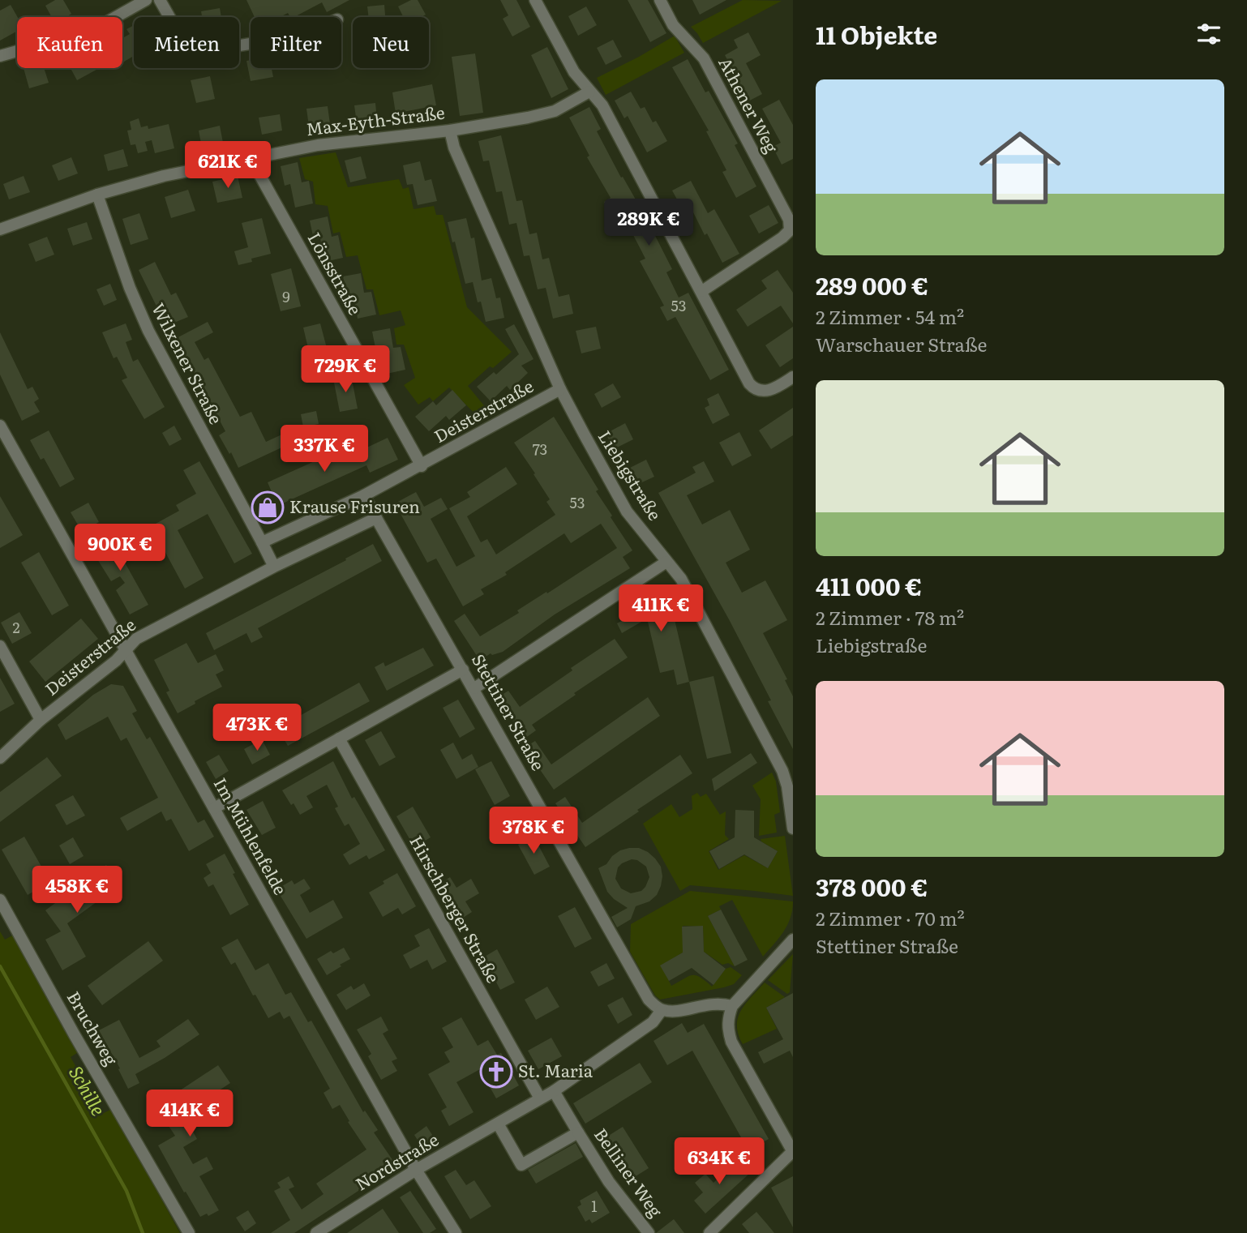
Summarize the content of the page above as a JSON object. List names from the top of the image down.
{
  "streets": {
    "street": [
      "Athener Weg",
      "Max-Eyth-Straße",
      "Lönsstraße",
      "Wilxener Straße",
      "Deisterstraße",
      "Liebigstraße",
      "Stettiner Straße",
      "Im Mühlenfelde",
      "Hirschberger Straße",
      "Bruchweg",
      "Nordstraße",
      "Belliner Weg"
    ]
  },
  "crossings": [
    ["Max-Eyth-Straße", "Lönsstraße"],
    ["Max-Eyth-Straße", "Wilxener Straße"],
    ["Max-Eyth-Straße", "Liebigstraße"],
    ["Lönsstraße", "Deisterstraße"],
    ["Wilxener Straße", "Deisterstraße"],
    ["Deisterstraße", "Liebigstraße"],
    ["Deisterstraße", "Stettiner Straße"],
    ["Deisterstraße", "Im Mühlenfelde"],
    ["Im Mühlenfelde", "Nordstraße"],
    ["Hirschberger Straße", "Nordstraße"],
    ["Nordstraße", "Belliner Weg"]
  ],
  "water": ["Schille"],
  "places": {
    "shop": ["Krause Frisuren"],
    "church": ["St. Maria"]
  },
  "house_numbers": [
    "9",
    "53",
    "73",
    "53",
    "2",
    "1"
  ],
  "page": {
    "heading": "11 Objekte",
    "chip": [
      "Kaufen",
      "Mieten",
      "Filter",
      "Neu"
    ],
    "list": [
      {
        "name": "289 000 €",
        "note": "2 Zimmer · 54 m² · Warschauer Straße"
      },
      {
        "name": "411 000 €",
        "note": "2 Zimmer · 78 m² · Liebigstraße"
      },
      {
        "name": "378 000 €",
        "note": "2 Zimmer · 70 m² · Stettiner Straße"
      }
    ],
    "price": [
      "621K €",
      "289K €",
      "729K €",
      "337K €",
      "900K €",
      "411K €",
      "473K €",
      "378K €",
      "458K €",
      "414K €",
      "634K €"
    ]
  }
}
